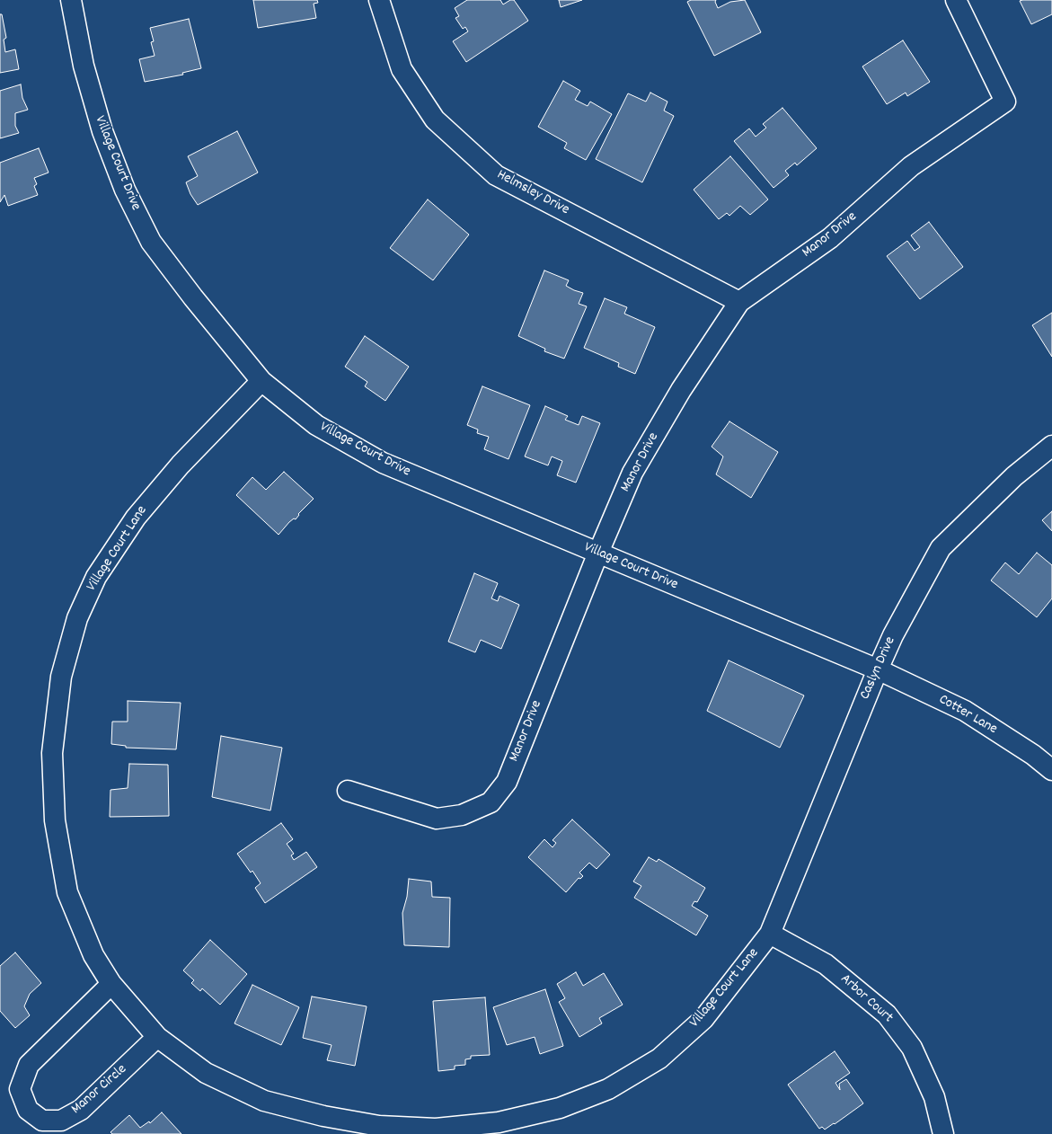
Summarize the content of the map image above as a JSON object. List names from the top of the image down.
{
  "streets": {
    "street": [
      "Village Court Drive",
      "Helmsley Drive",
      "Manor Drive",
      "Village Court Lane",
      "Caslyn Drive",
      "Cotter Lane",
      "Arbor Court",
      "Manor Circle"
    ]
  },
  "crossings": [
    ["Village Court Drive", "Manor Drive"],
    ["Village Court Drive", "Village Court Lane"],
    ["Village Court Drive", "Caslyn Drive"],
    ["Village Court Drive", "Cotter Lane"],
    ["Helmsley Drive", "Manor Drive"],
    ["Village Court Lane", "Caslyn Drive"],
    ["Village Court Lane", "Arbor Court"],
    ["Village Court Lane", "Manor Circle"],
    ["Caslyn Drive", "Cotter Lane"],
    ["Caslyn Drive", "Arbor Court"]
  ]
}
